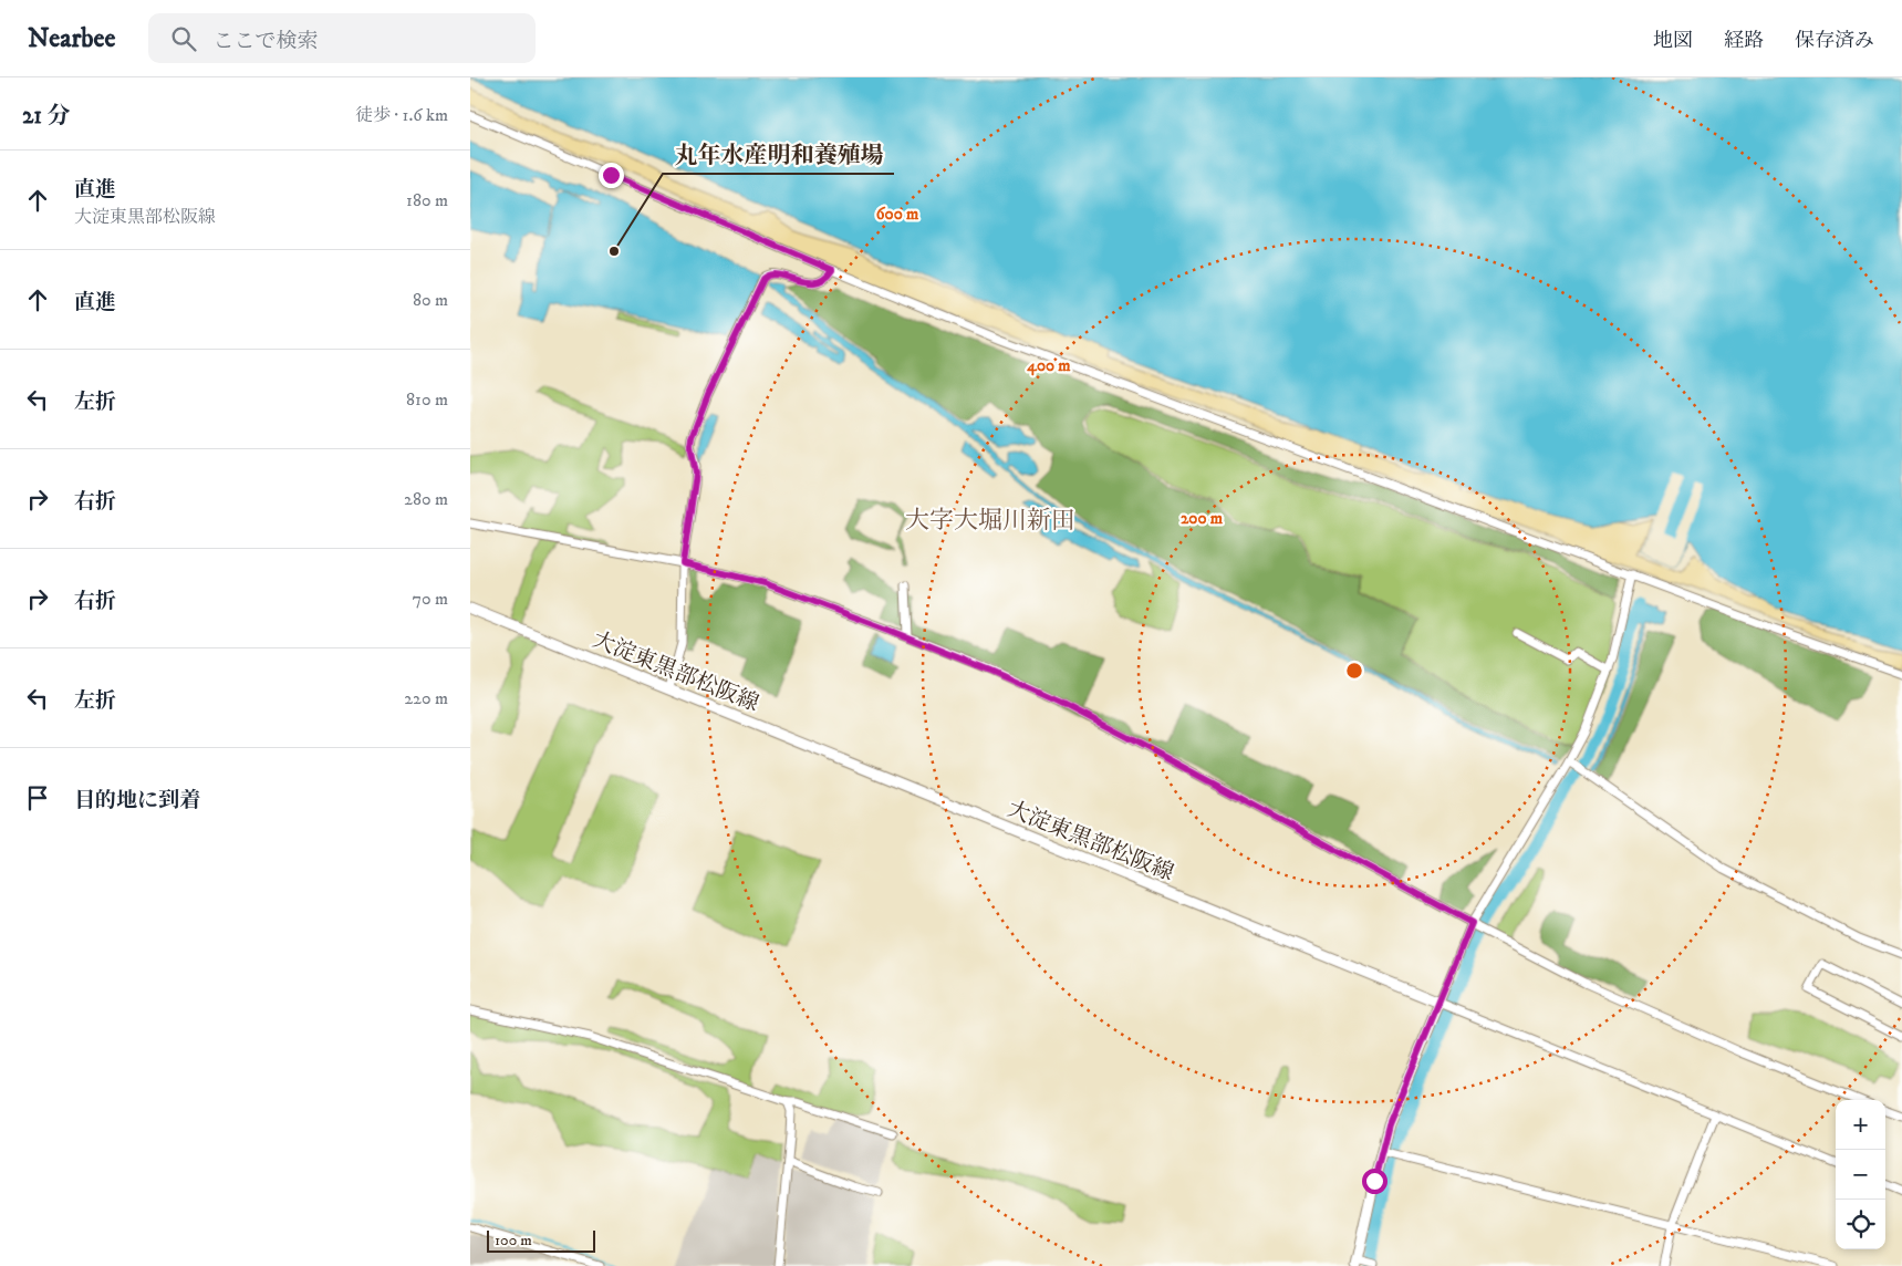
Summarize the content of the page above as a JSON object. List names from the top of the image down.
{
  "streets": {
    "main road": ["大淀東黒部松阪線"]
  },
  "districts": ["大字大堀川新田"],
  "places": ["丸年水産明和養殖場"],
  "scale_bar": "100 m",
  "page": {
    "header": "Nearbee",
    "search": "ここで検索",
    "nav": ["地図", "経路", "保存済み"],
    "heading": ["21 分", "徒歩 · 1.6 km"],
    "list": [
      ["直進", "大淀東黒部松阪線", "180 m"],
      ["直進", "80 m"],
      ["左折", "810 m"],
      ["右折", "280 m"],
      ["右折", "70 m"],
      ["左折", "220 m"],
      "目的地に到着"
    ],
    "map_buttons": ["+", "−"],
    "scale": "100 m"
  },
  "rings": ["600 m", "400 m", "200 m"]
}
